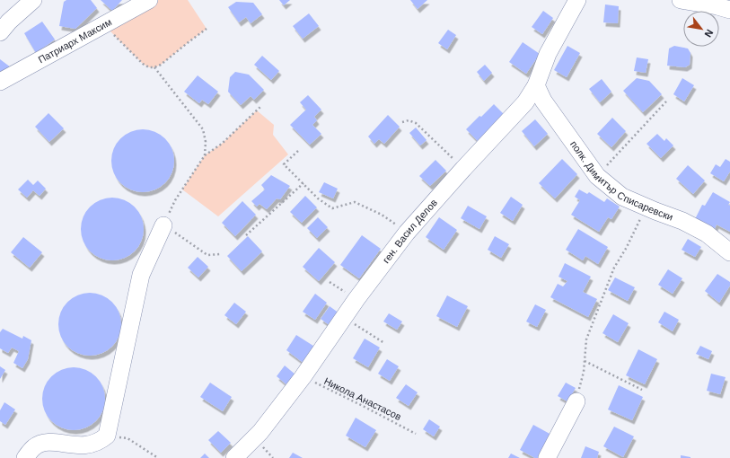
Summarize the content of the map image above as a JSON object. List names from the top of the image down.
{
  "streets": {
    "street": ["Патриарх Максим", "полк. Димитър Списаревски", "ген. Васил Делов"],
    "path": ["Никола Анастасов"]
  },
  "crossings": [
    ["полк. Димитър Списаревски", "ген. Васил Делов"],
    ["ген. Васил Делов", "Никола Анастасов"]
  ],
  "north": "bottom right"
}
